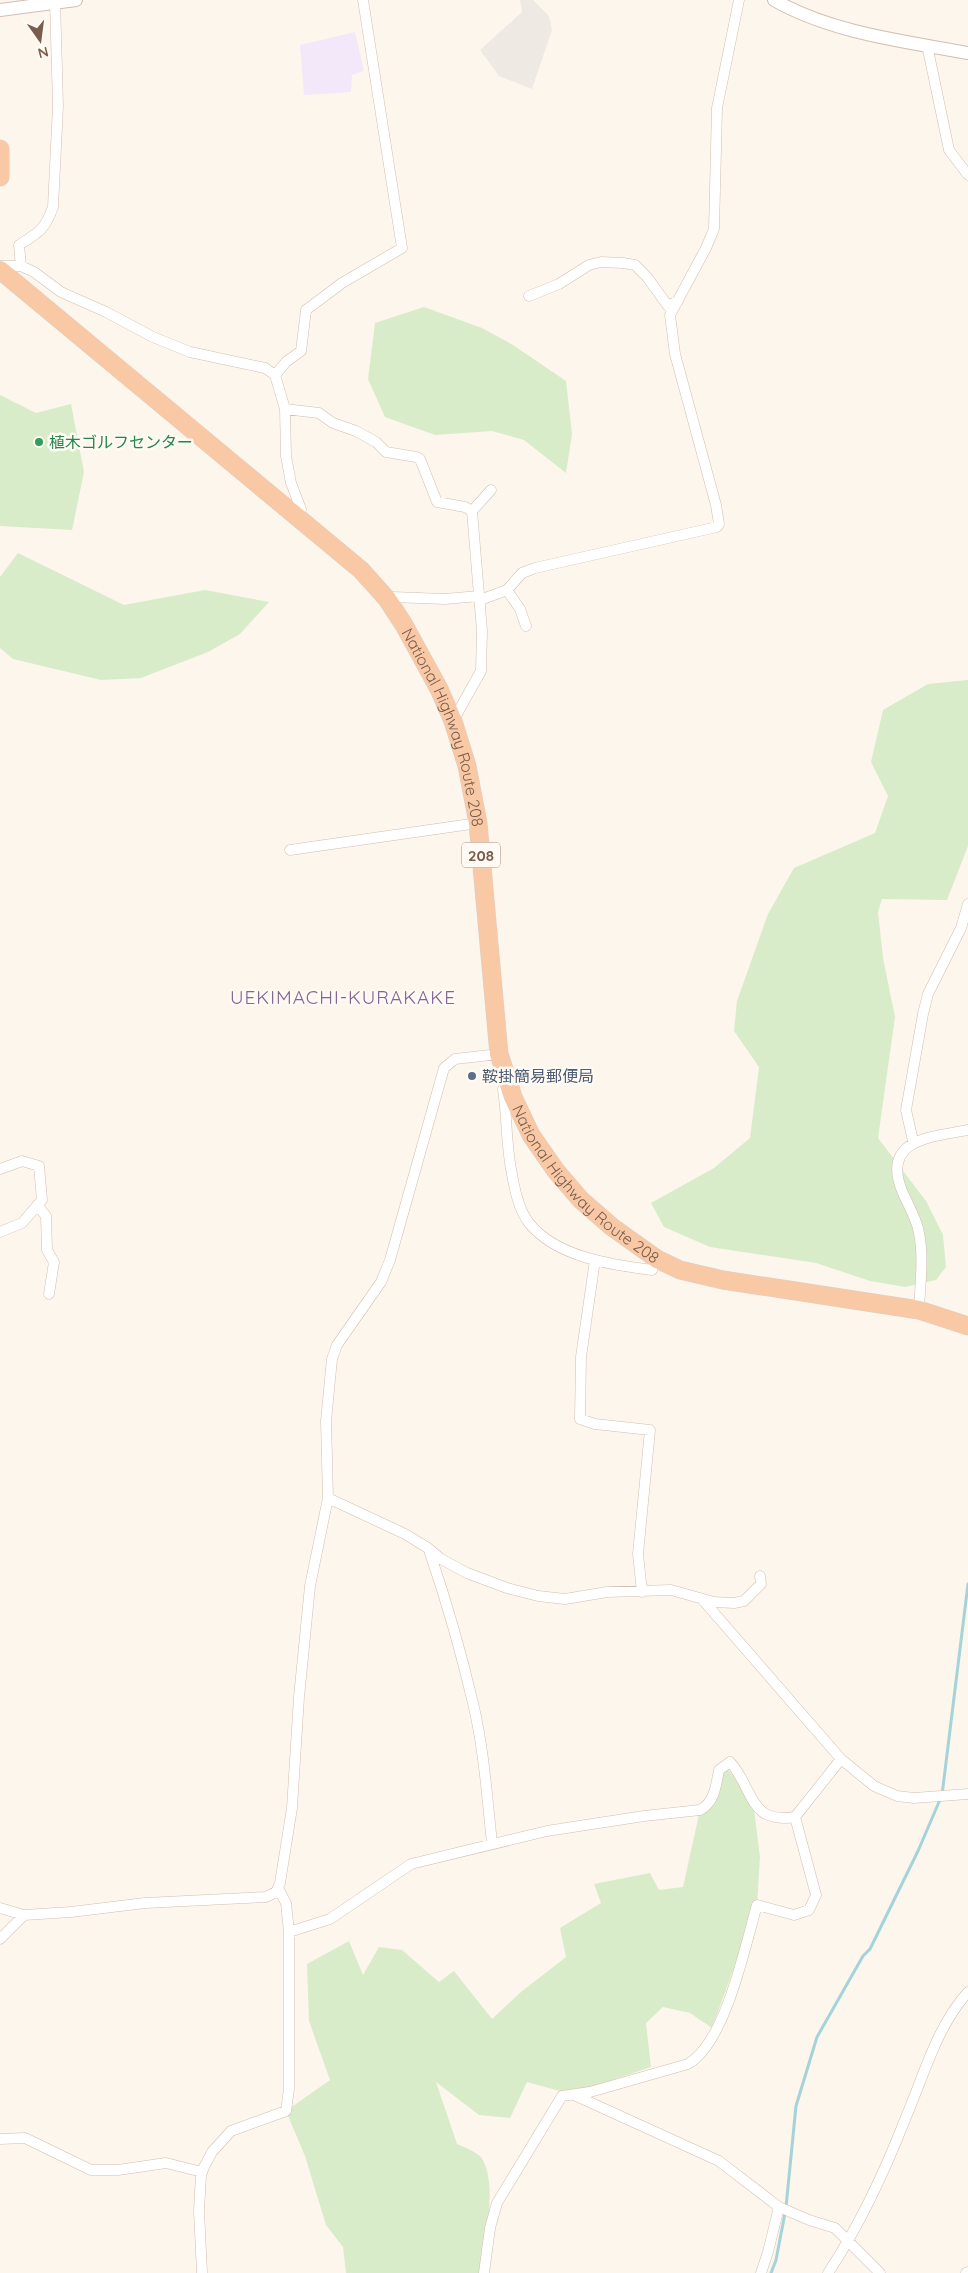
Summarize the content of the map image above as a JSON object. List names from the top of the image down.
{
  "streets": {
    "highway": ["National Highway Route 208", "208"]
  },
  "districts": ["UEKIMACHI-KURAKAKE"],
  "places": ["植木ゴルフセンター", "鞍掛簡易郵便局"],
  "north": "bottom"
}
